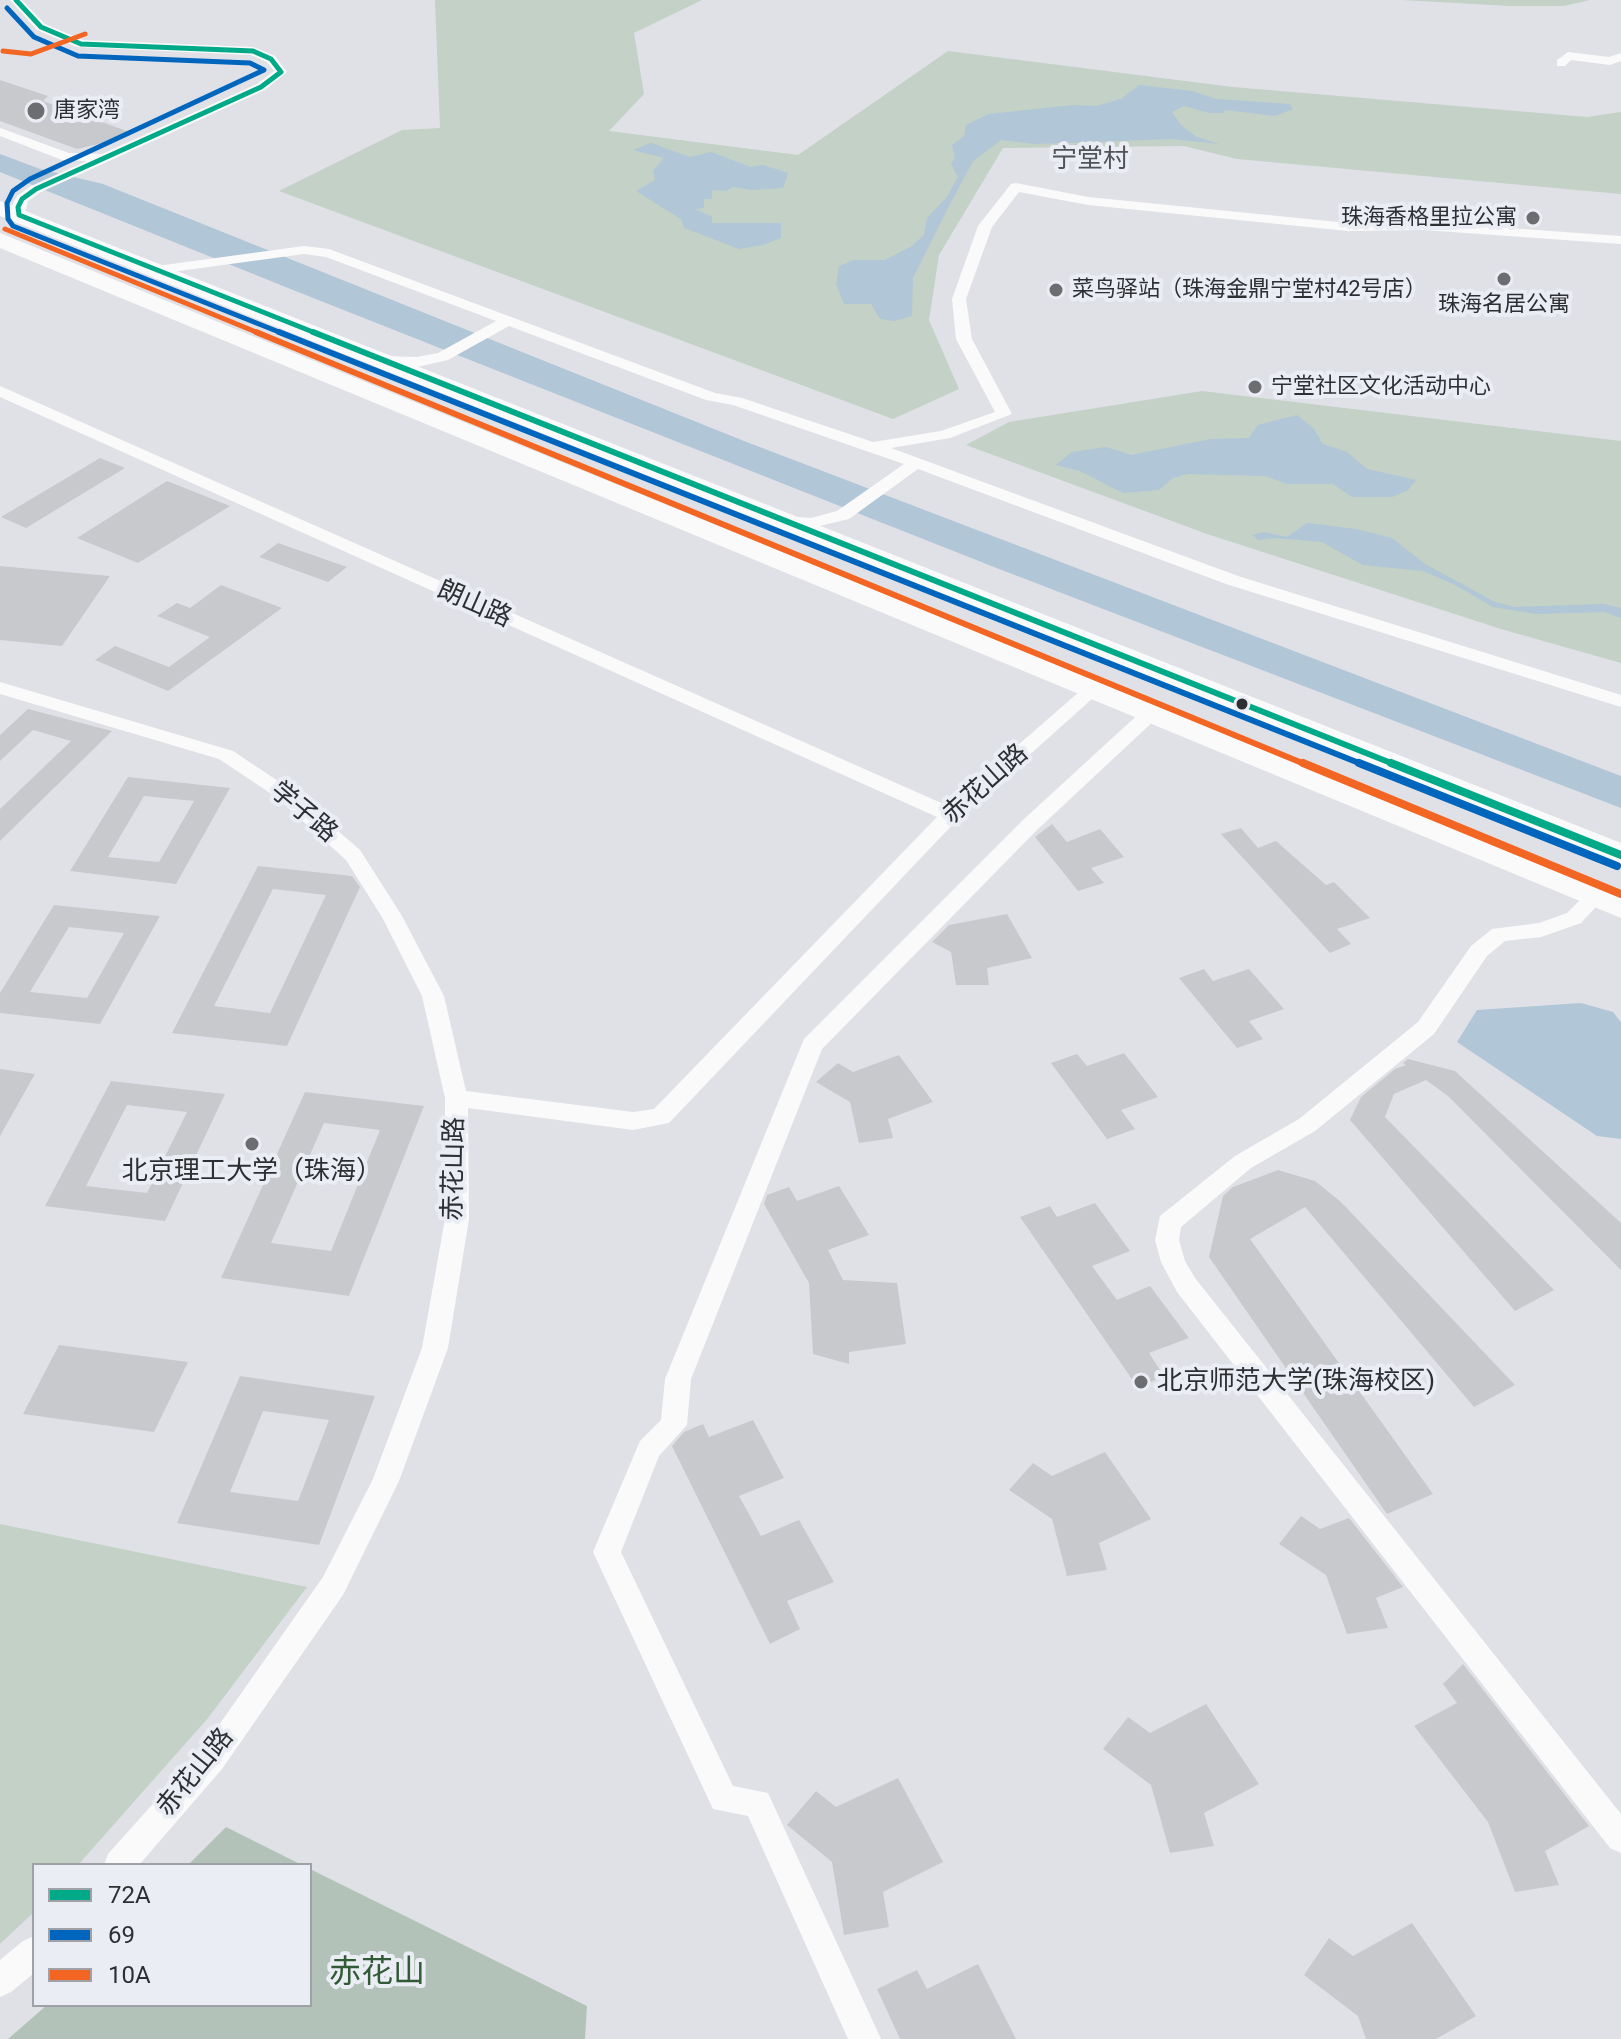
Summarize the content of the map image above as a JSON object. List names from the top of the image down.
{
  "streets": {
    "street": ["朗山路", "赤花山路", "学子路"]
  },
  "crossings": [
    ["朗山路", "赤花山路"],
    ["赤花山路", "学子路"]
  ],
  "districts": ["宁堂村"],
  "parks": ["赤花山"],
  "places": [
    "唐家湾",
    "珠海香格里拉公寓",
    "珠海名居公寓",
    "菜鸟驿站（珠海金鼎宁堂村42号店）",
    "宁堂社区文化活动中心",
    "北京理工大学（珠海）",
    "北京师范大学(珠海校区)"
  ],
  "lines": ["transit line 72A", "transit line 69", "transit line 10A"],
  "legend": ["72A", "69", "10A"]
}
